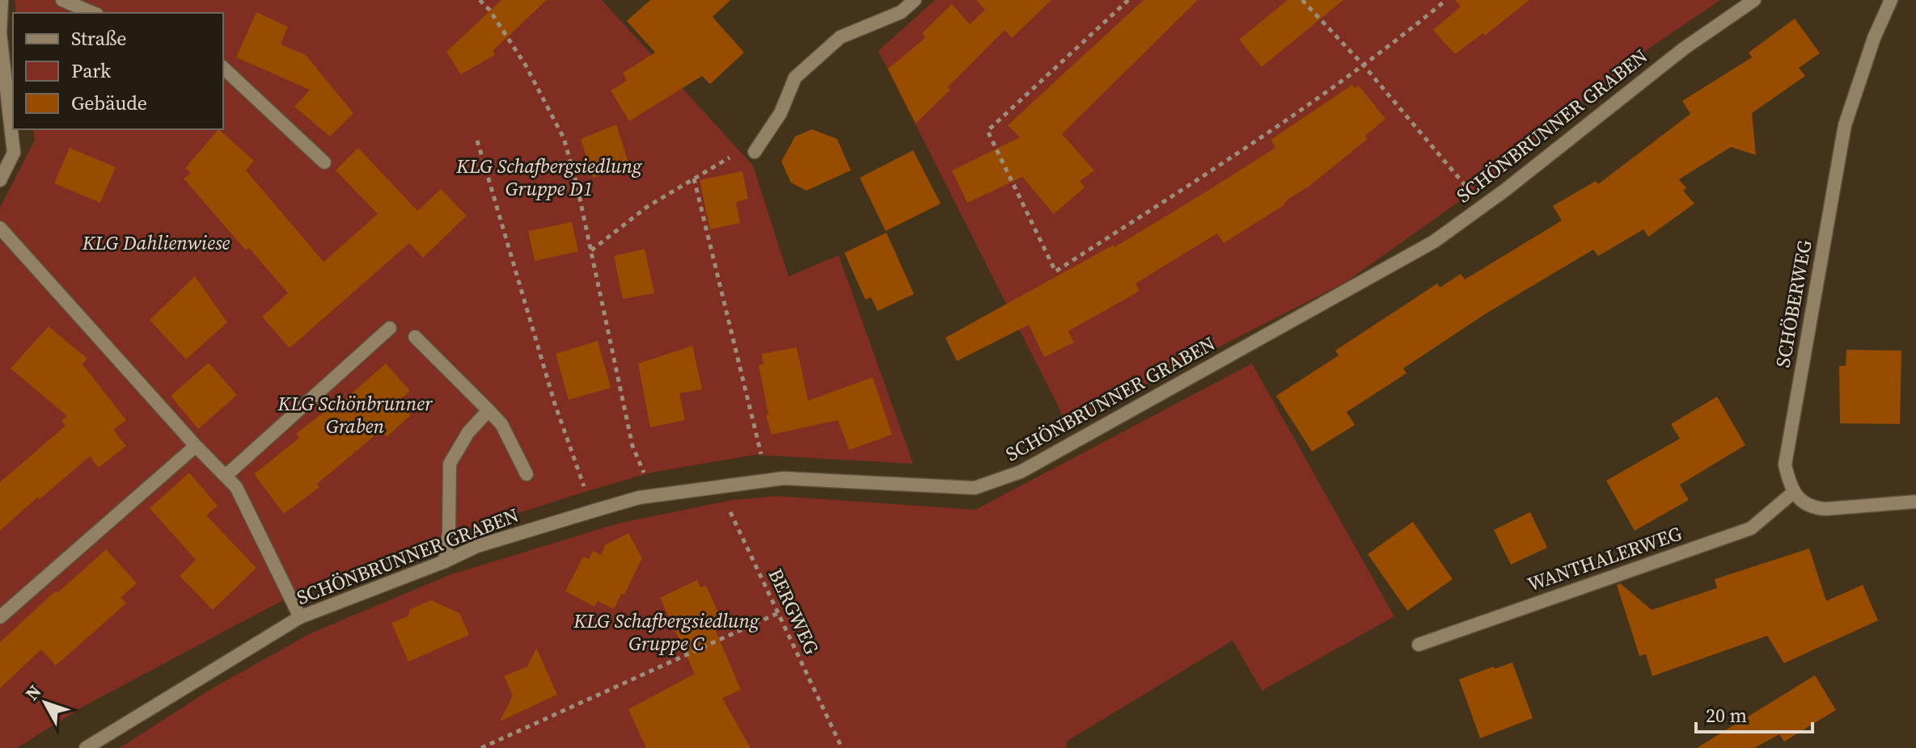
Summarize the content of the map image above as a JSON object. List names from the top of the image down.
{
  "streets": {
    "street": ["SCHÖNBRUNNER GRABEN", "SCHÖBERWEG", "WANTHALERWEG"],
    "path": ["BERGWEG"]
  },
  "crossings": [
    ["SCHÖNBRUNNER GRABEN", "BERGWEG"],
    ["SCHÖBERWEG", "WANTHALERWEG"]
  ],
  "parks": [
    "KLG Schafbergsiedlung Gruppe D1",
    "KLG Dahlienwiese",
    "KLG Schönbrunner Graben",
    "KLG Schafbergsiedlung Gruppe C"
  ],
  "legend": ["Straße", "Park", "Gebäude"],
  "scale_bar": "20 m",
  "north": "top left"
}
